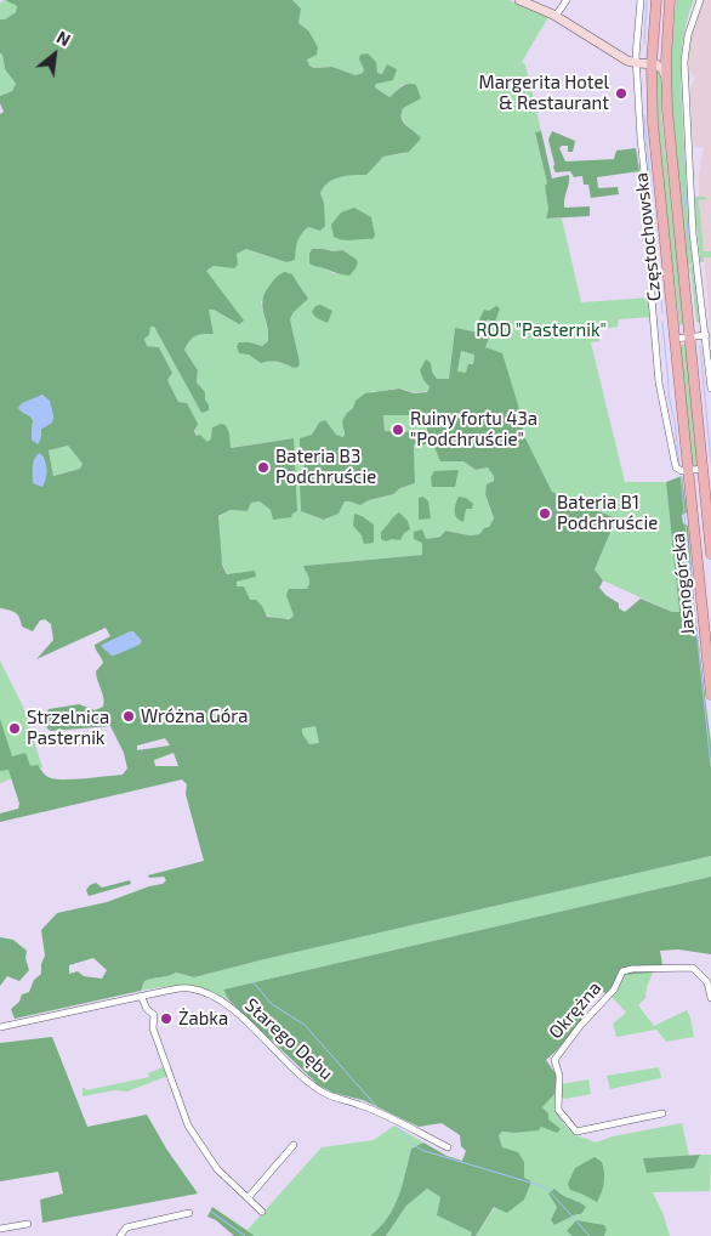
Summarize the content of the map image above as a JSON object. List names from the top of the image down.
{
  "streets": {
    "main road": ["Częstochowska", "Jasnogórska"],
    "street": ["Okrężna", "Starego Dębu"]
  },
  "crossings": [
    ["Częstochowska", "Jasnogórska"]
  ],
  "parks": ["ROD \"Pasternik\""],
  "places": [
    "Margerita Hotel & Restaurant",
    "Ruiny fortu 43a \"Podchruście\"",
    "Bateria B3 Podchruście",
    "Bateria B1 Podchruście",
    "Wróżna Góra",
    "Strzelnica Pasternik",
    "Żabka"
  ],
  "north": "top right"
}
